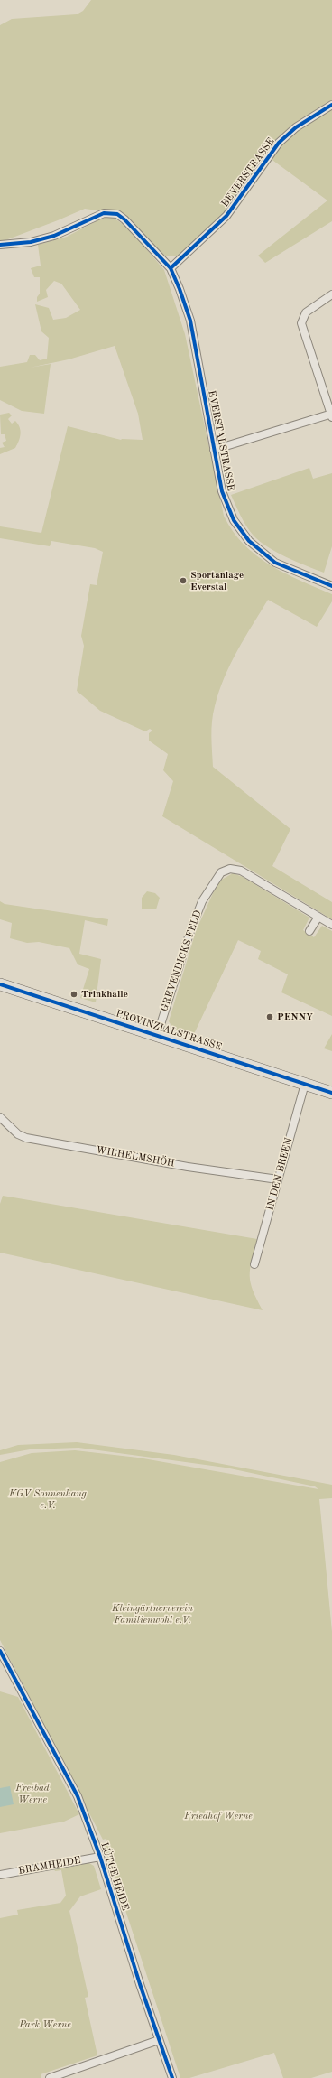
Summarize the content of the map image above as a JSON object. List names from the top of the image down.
{
  "streets": {
    "main road": ["PROVINZIALSTRASSE"],
    "street": [
      "BEVERSTRASSE",
      "EVERSTALSTRASSE",
      "GREVENDICKS FELD",
      "WILHELMSHÖH",
      "IN DEN BREEN",
      "BRAMHEIDE",
      "LÜTGE HEIDE"
    ]
  },
  "crossings": [
    ["BEVERSTRASSE", "EVERSTALSTRASSE"],
    ["GREVENDICKS FELD", "PROVINZIALSTRASSE"],
    ["PROVINZIALSTRASSE", "IN DEN BREEN"],
    ["WILHELMSHÖH", "IN DEN BREEN"],
    ["BRAMHEIDE", "LÜTGE HEIDE"]
  ],
  "parks": [
    "KGV Sonnenhang e.V.",
    "Kleingärtnerverein Familienwohl e.V.",
    "Freibad Werne",
    "Friedhof Werne",
    "Park Werne"
  ],
  "places": ["Sportanlage Everstal", "Trinkhalle", "PENNY"]
}
